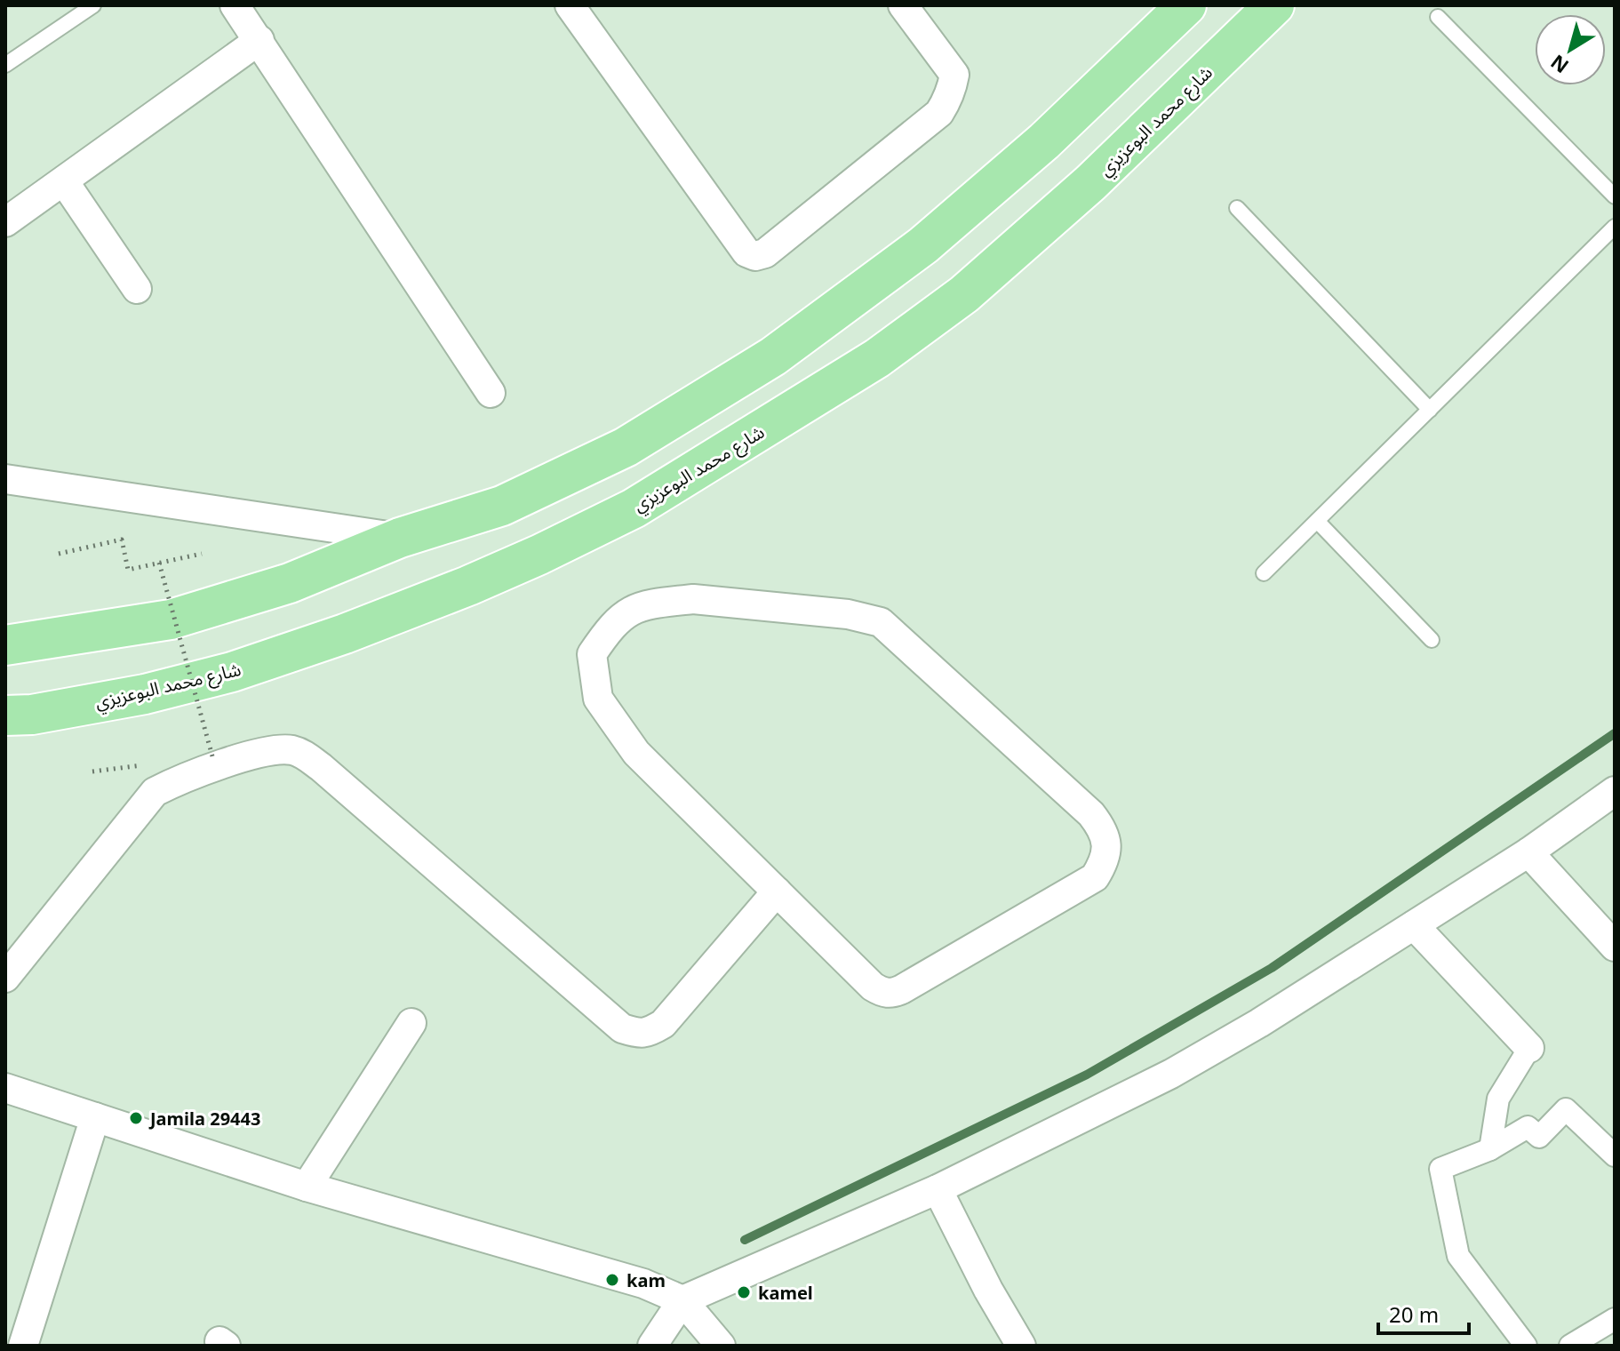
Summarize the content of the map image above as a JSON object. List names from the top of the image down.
{
  "streets": {
    "highway": ["شارع محمد البوعزيزي"]
  },
  "places": ["Jamila 29443", "kam", "kamel"],
  "scale_bar": "20 m",
  "north": "bottom left"
}
